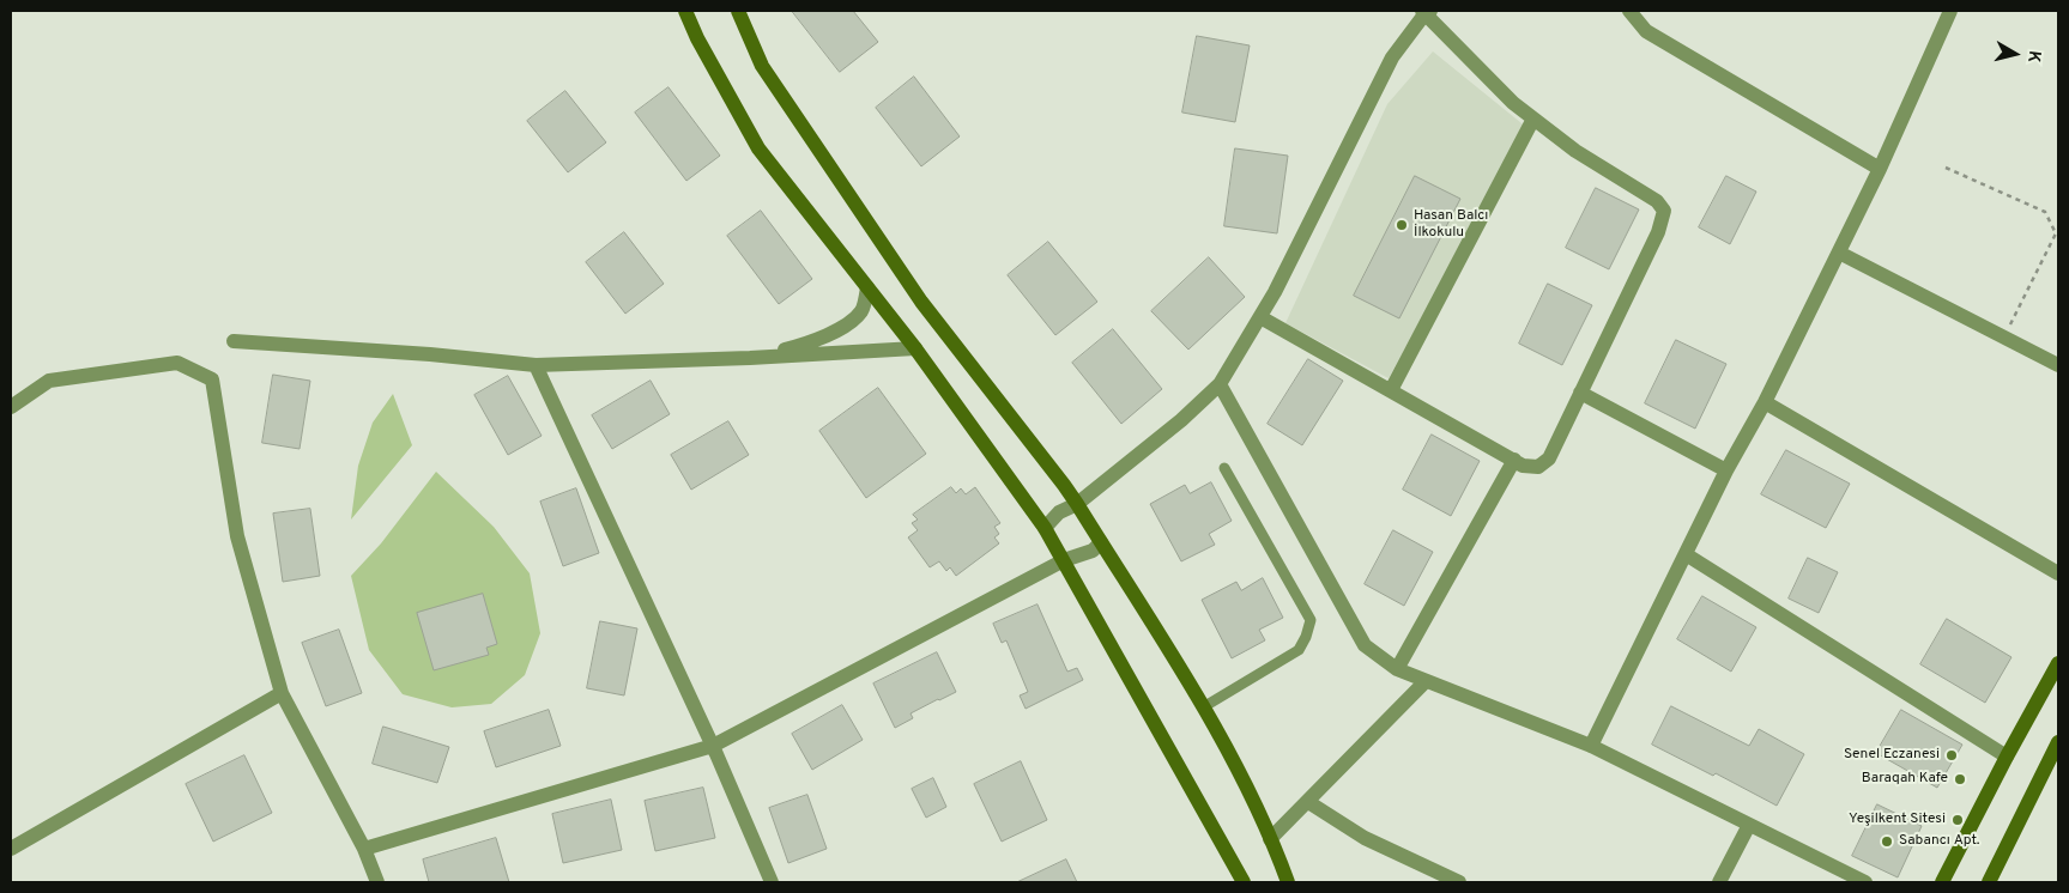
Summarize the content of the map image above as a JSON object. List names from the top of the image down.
{
  "places": [
    "Hasan Balcı İlkokulu",
    "Senel Eczanesi",
    "Baraqah Kafe",
    "Yeşilkent Sitesi",
    "Sabancı Apt."
  ],
  "north": "right"
}
